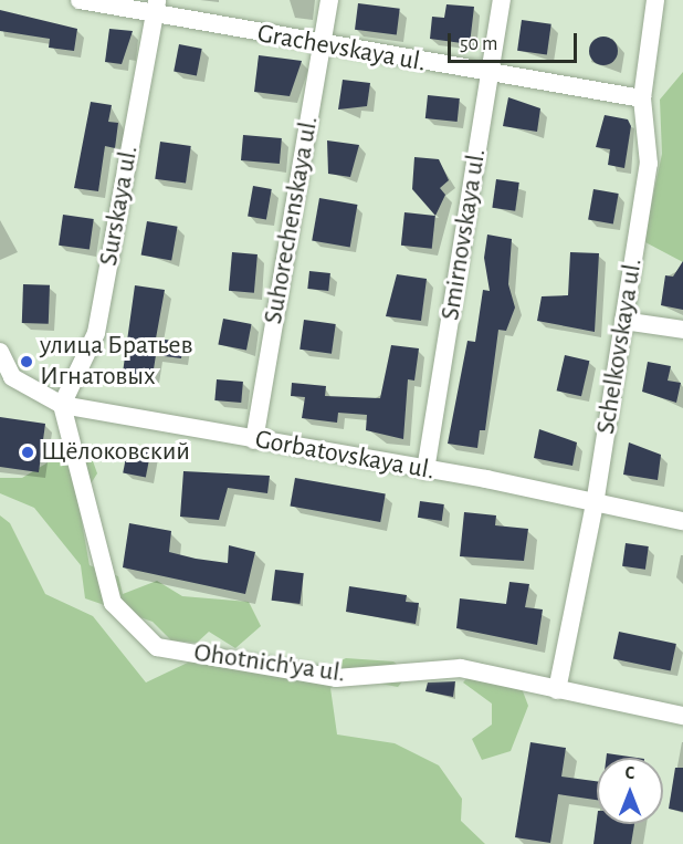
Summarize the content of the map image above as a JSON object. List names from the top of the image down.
{
  "streets": {
    "street": [
      "Grachevskaya ul.",
      "Surskaya ul.",
      "Suhorechenskaya ul.",
      "Smirnovskaya ul.",
      "Schelkovskaya ul.",
      "Gorbatovskaya ul.",
      "Ohotnich'ya ul."
    ]
  },
  "crossings": [
    ["Grachevskaya ul.", "Surskaya ul."],
    ["Grachevskaya ul.", "Suhorechenskaya ul."],
    ["Grachevskaya ul.", "Smirnovskaya ul."],
    ["Grachevskaya ul.", "Schelkovskaya ul."],
    ["Surskaya ul.", "Gorbatovskaya ul."],
    ["Surskaya ul.", "Ohotnich'ya ul."],
    ["Suhorechenskaya ul.", "Gorbatovskaya ul."],
    ["Smirnovskaya ul.", "Gorbatovskaya ul."],
    ["Schelkovskaya ul.", "Gorbatovskaya ul."],
    ["Schelkovskaya ul.", "Ohotnich'ya ul."],
    ["Gorbatovskaya ul.", "Ohotnich'ya ul."]
  ],
  "places": ["улица Братьев Игнатовых", "Щёлоковский"],
  "scale_bar": "50 m",
  "north": "top"
}
